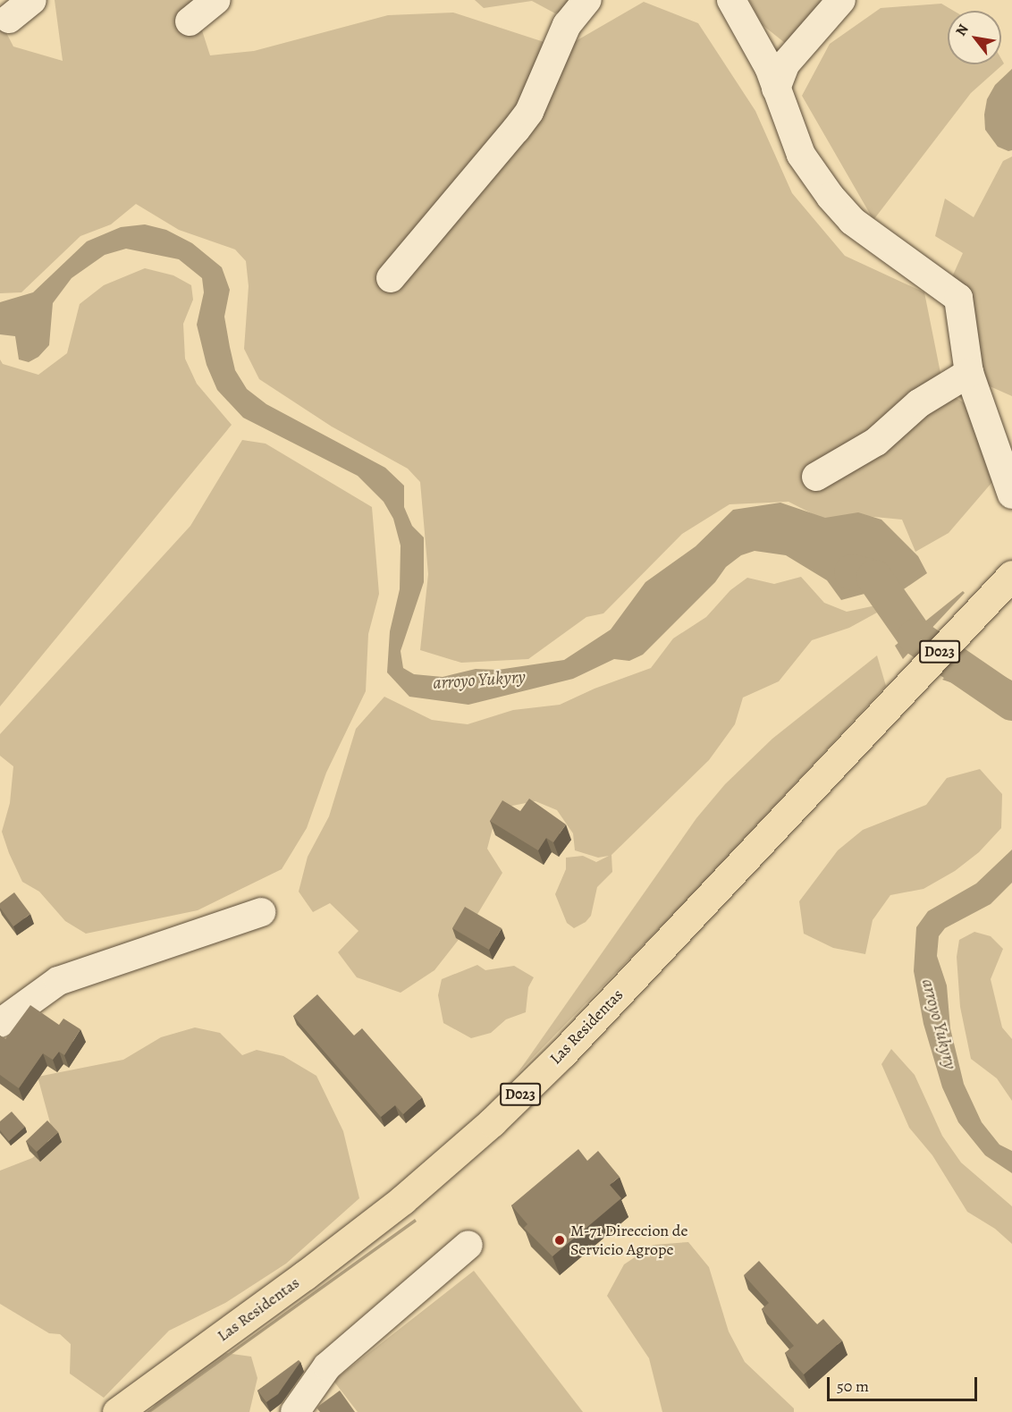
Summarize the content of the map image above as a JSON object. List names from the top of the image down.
{
  "streets": {
    "main road": ["D023", "Las Residentas"]
  },
  "water": ["arroyo Yukyry"],
  "places": ["M-71 Direccion de Servicio Agrope"],
  "scale_bar": "50 m",
  "north": "top left"
}
